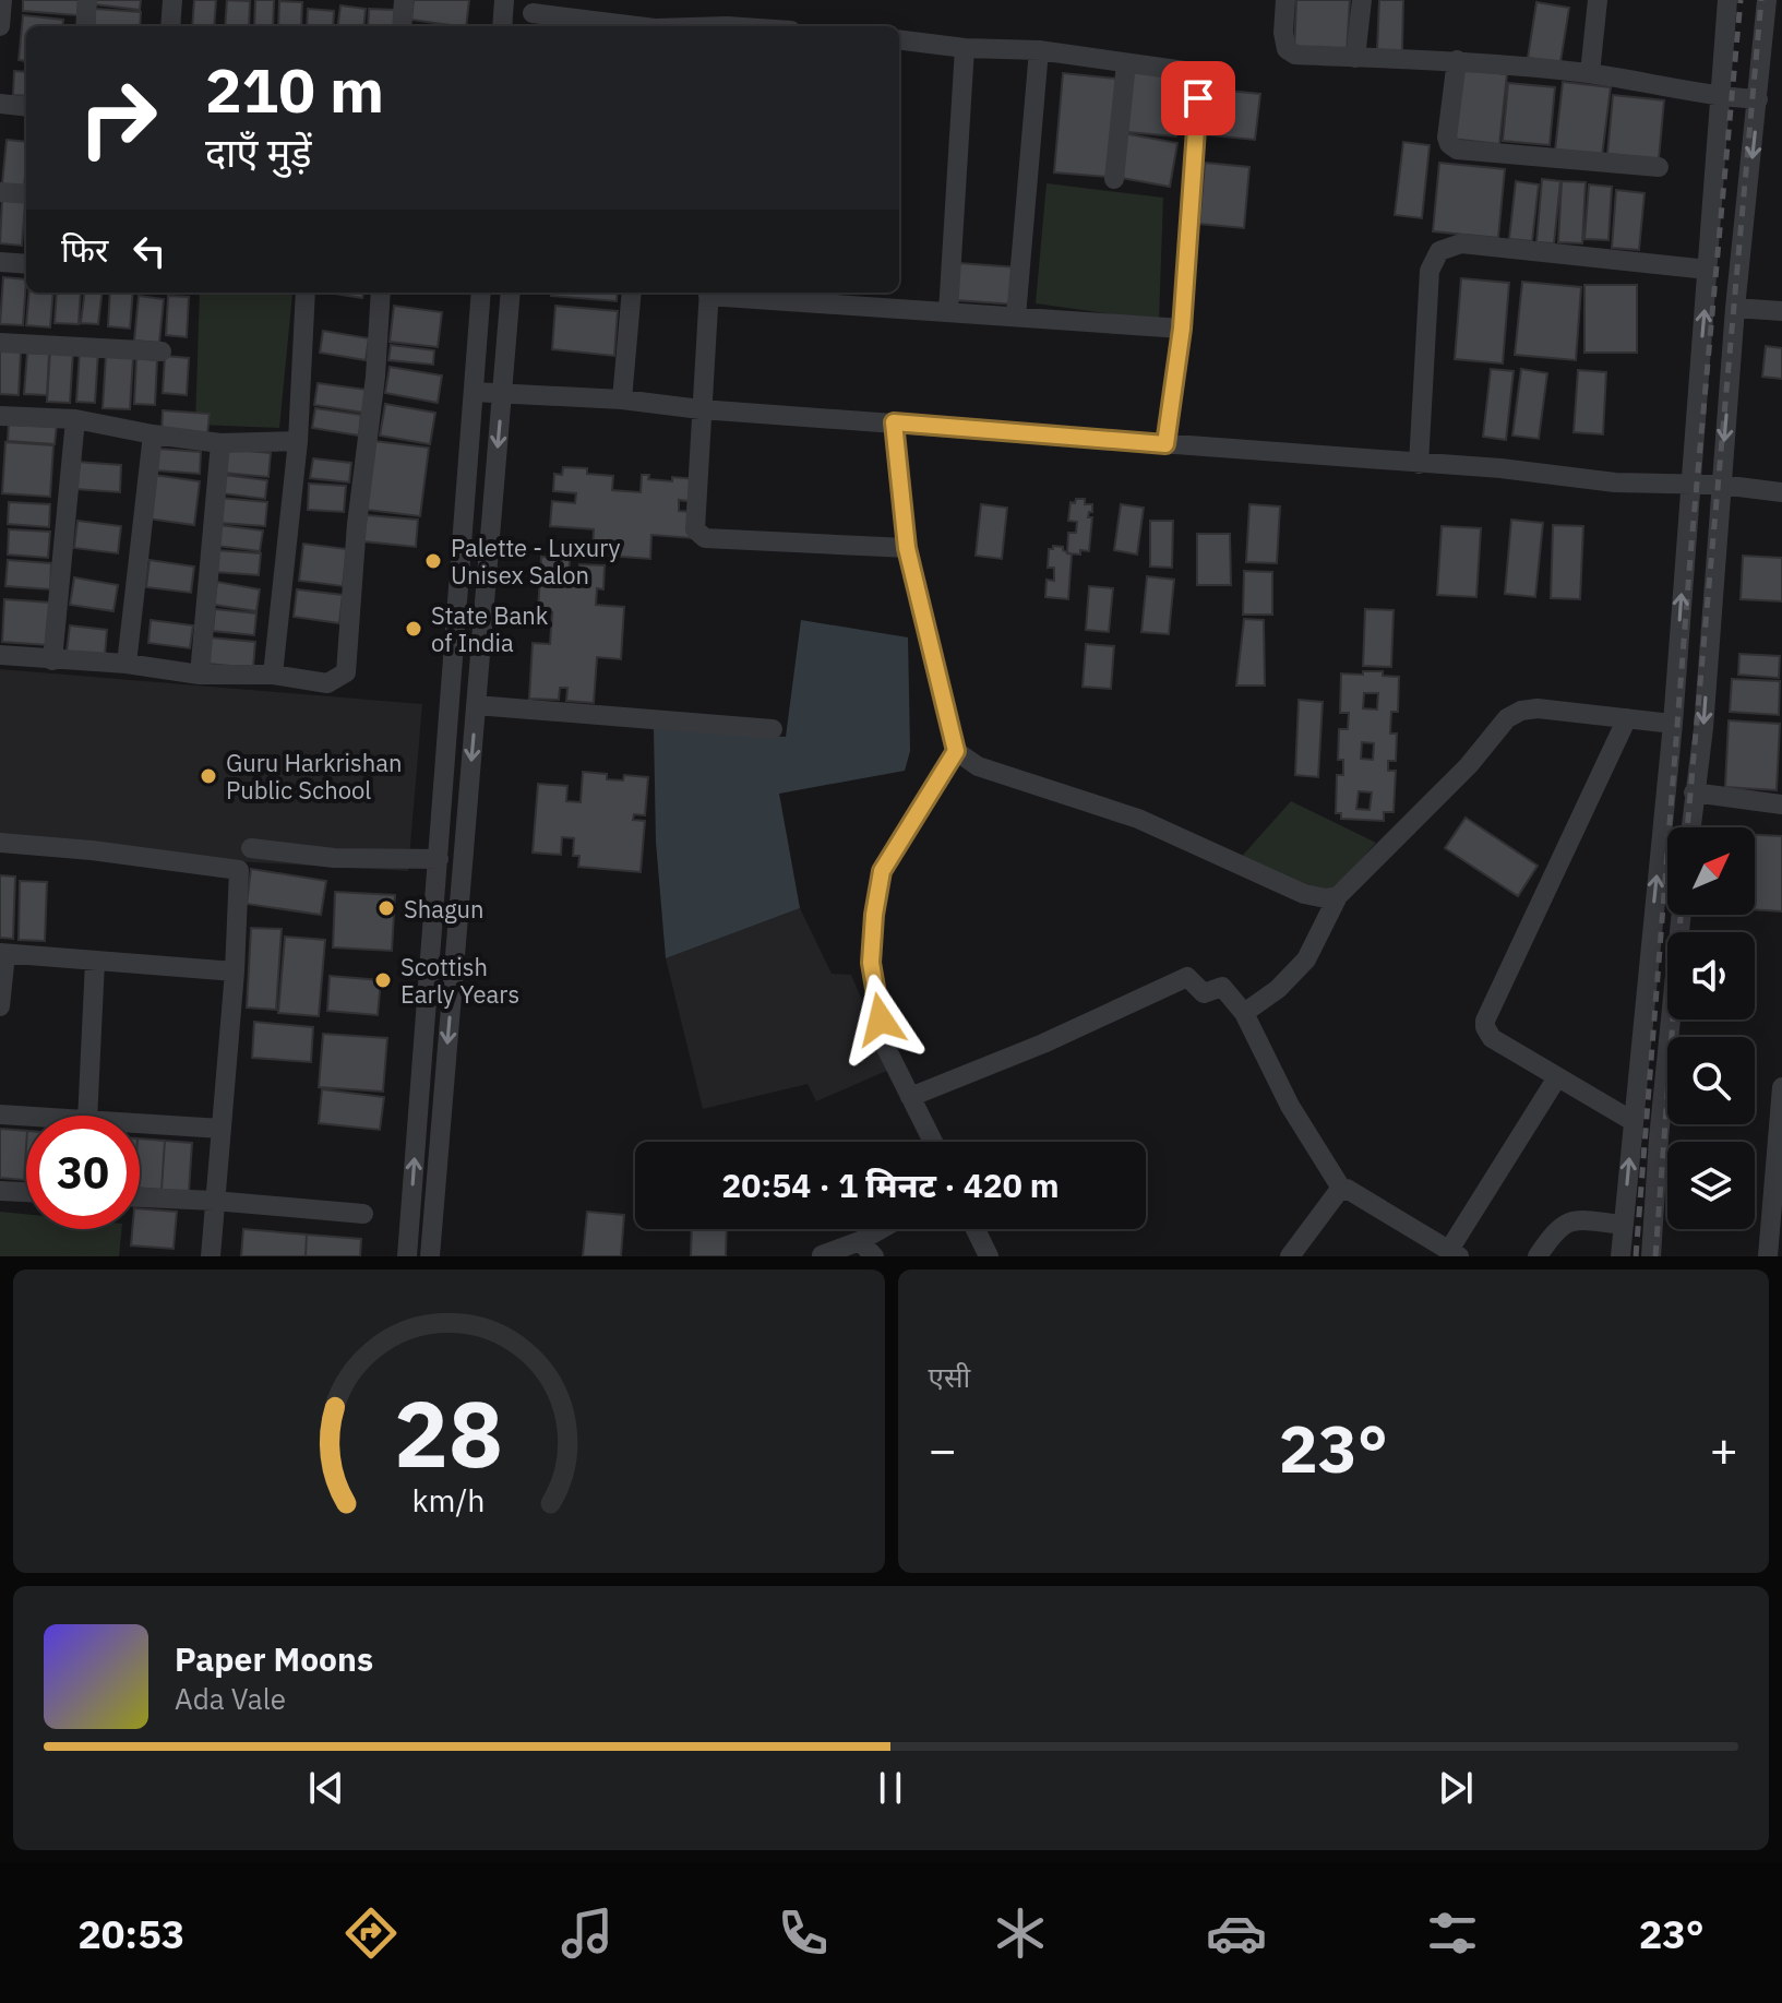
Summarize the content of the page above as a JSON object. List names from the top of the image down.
{
  "places": [
    "Palette - Luxury Unisex Salon",
    "State Bank of India",
    "Guru Harkrishan Public School",
    "Shagun",
    "Scottish Early Years"
  ],
  "north": "top right",
  "page": {
    "turn": ["210 m", "दाएँ मुड़ें"],
    "then": "फिर",
    "limit": "30",
    "trip": "20:54 · 1 मिनट · 420 m",
    "tile": "एसी",
    "heat": ["−", "23°", "+"],
    "song": ["Paper Moons", "Ada Vale"],
    "tabs": ["20:53", "23°"],
    "gauge": ["28", "km/h"]
  }
}
